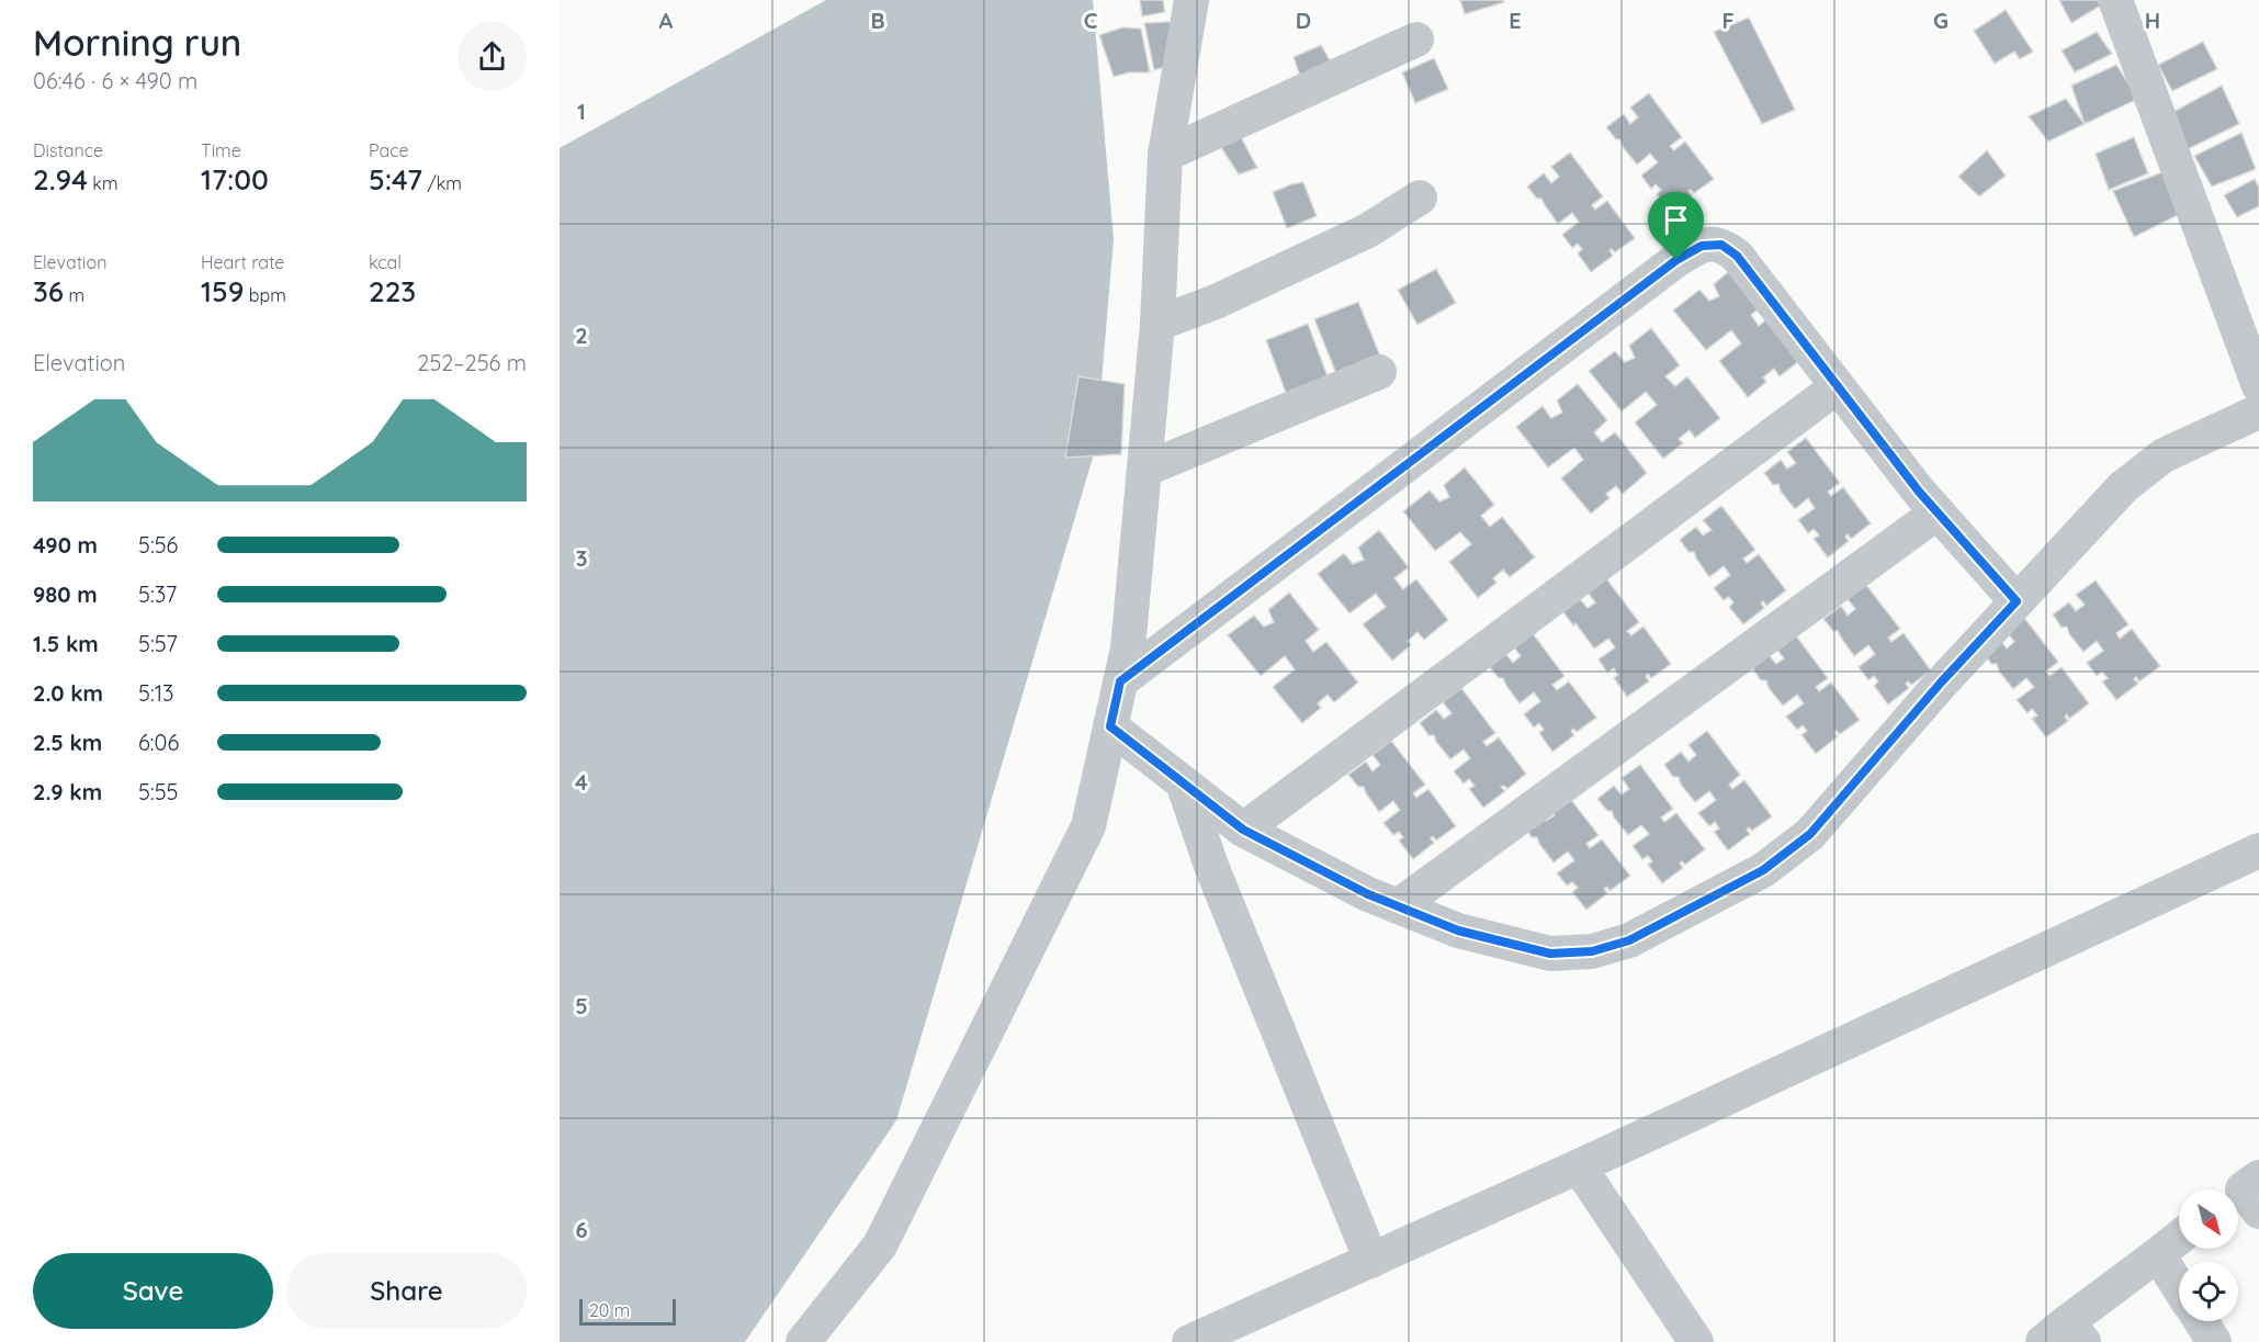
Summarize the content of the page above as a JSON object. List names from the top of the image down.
{
  "scale_bar": "20 m",
  "north": "bottom right",
  "page": {
    "heading": ["Morning run", "06:46 · 6 × 490 m"],
    "stats": [
      ["Distance", "2.94 km"],
      ["Time", "17:00"],
      ["Pace", "5:47 /km"],
      ["Elevation", "36 m"],
      ["Heart rate", "159 bpm"],
      ["kcal", "223"]
    ],
    "chart": ["Elevation", "252–256 m"],
    "list": [
      {
        "name": "490 m",
        "note": "5:56"
      },
      {
        "name": "980 m",
        "note": "5:37"
      },
      {
        "name": "1.5 km",
        "note": "5:57"
      },
      {
        "name": "2.0 km",
        "note": "5:13"
      },
      {
        "name": "2.5 km",
        "note": "6:06"
      },
      {
        "name": "2.9 km",
        "note": "5:55"
      }
    ],
    "buttons": ["Save", "Share"],
    "scale": "20 m"
  },
  "grid": {
    "columns": [
      "A",
      "B",
      "C",
      "D",
      "E",
      "F",
      "G",
      "H"
    ],
    "rows": [
      "1",
      "2",
      "3",
      "4",
      "5",
      "6"
    ]
  }
}
